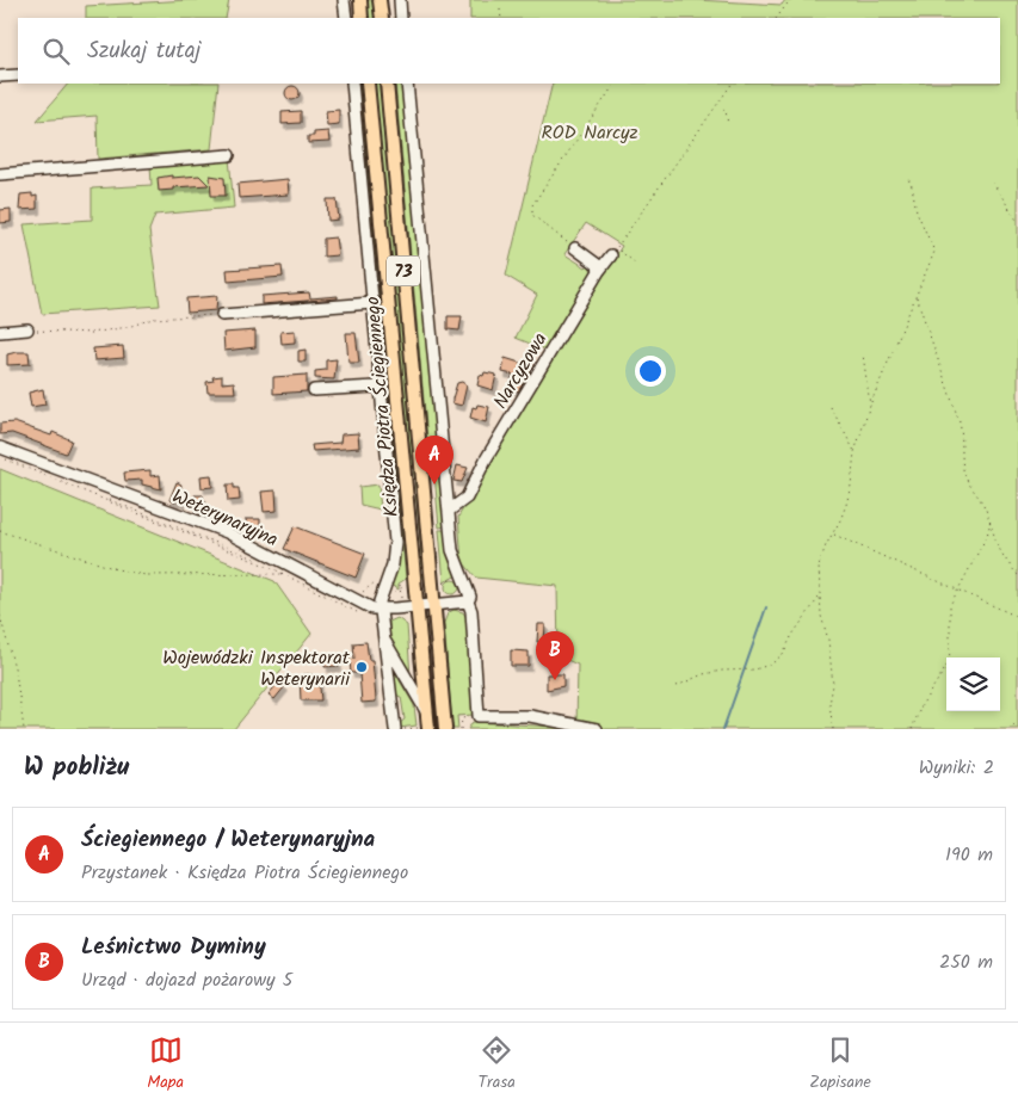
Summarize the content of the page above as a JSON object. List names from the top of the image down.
{
  "streets": {
    "main road": ["73", "Księdza Piotra Ściegiennego"],
    "street": ["Narcyzowa", "Weterynaryjna"]
  },
  "crossings": [
    ["Księdza Piotra Ściegiennego", "Weterynaryjna"]
  ],
  "parks": ["ROD Narcyz"],
  "places": ["Wojewódzki Inspektorat Weterynarii"],
  "page": {
    "search": "Szukaj tutaj",
    "pins": ["A", "B"],
    "heading": ["W pobliżu", "Wyniki: 2"],
    "list": [
      {
        "mark": "A",
        "name": "Ściegiennego / Weterynaryjna",
        "note": "Przystanek · Księdza Piotra Ściegiennego",
        "value": "190 m"
      },
      {
        "mark": "B",
        "name": "Leśnictwo Dyminy",
        "note": "Urząd · dojazd pożarowy 5",
        "value": "250 m"
      }
    ],
    "nav": ["Mapa", "Trasa", "Zapisane"]
  }
}
